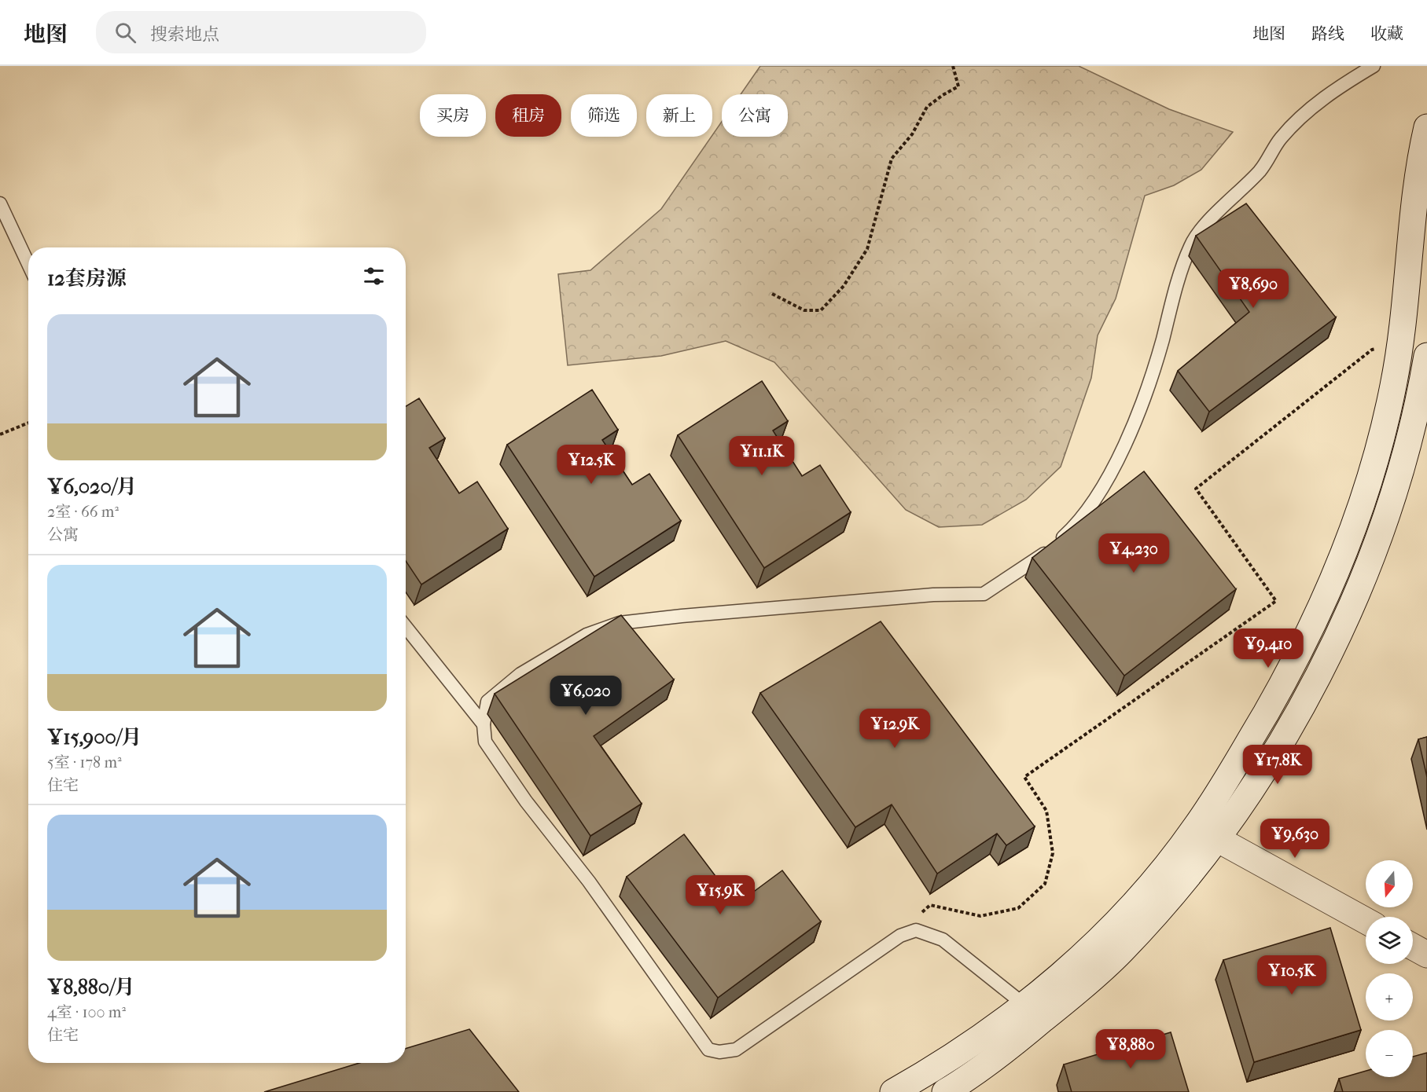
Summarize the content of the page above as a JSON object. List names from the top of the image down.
{
  "north": "bottom",
  "page": {
    "header": "地图",
    "search": "搜索地点",
    "nav": ["地图", "路线", "收藏"],
    "chip": [
      "买房",
      "租房",
      "筛选",
      "新上",
      "公寓"
    ],
    "heading": "12套房源",
    "price": [
      "¥8,690",
      "¥11.1K",
      "¥12.5K",
      "¥4,230",
      "¥9,410",
      "¥6,020",
      "¥12.9K",
      "¥17.8K",
      "¥9,630",
      "¥15.9K",
      "¥10.5K",
      "¥8,880"
    ],
    "list": [
      {
        "name": "¥6,020/月",
        "note": "2室 · 66 m² · 公寓"
      },
      {
        "name": "¥15,900/月",
        "note": "5室 · 178 m² · 住宅"
      },
      {
        "name": "¥8,880/月",
        "note": "4室 · 100 m² · 住宅"
      }
    ],
    "map_buttons": ["+", "−"]
  }
}
